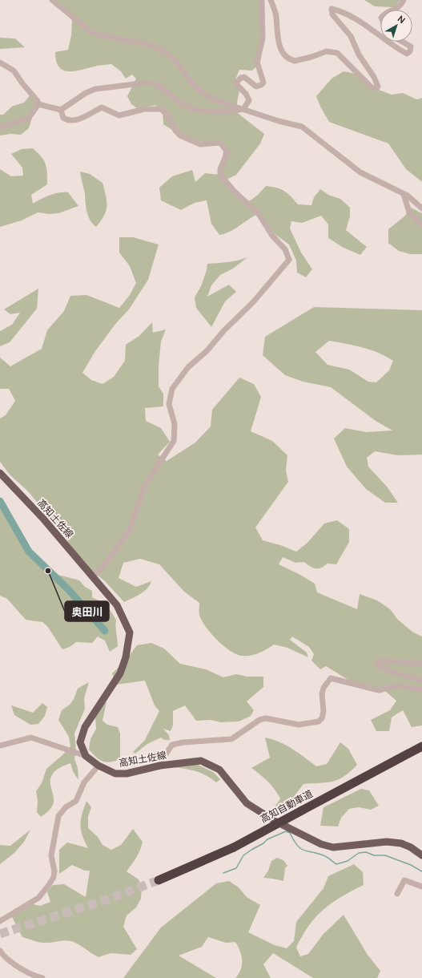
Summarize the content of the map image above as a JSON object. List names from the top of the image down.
{
  "streets": {
    "highway": ["高知自動車道"],
    "main road": ["高知土佐線"]
  },
  "places": ["奥田川"],
  "north": "top right"
}
